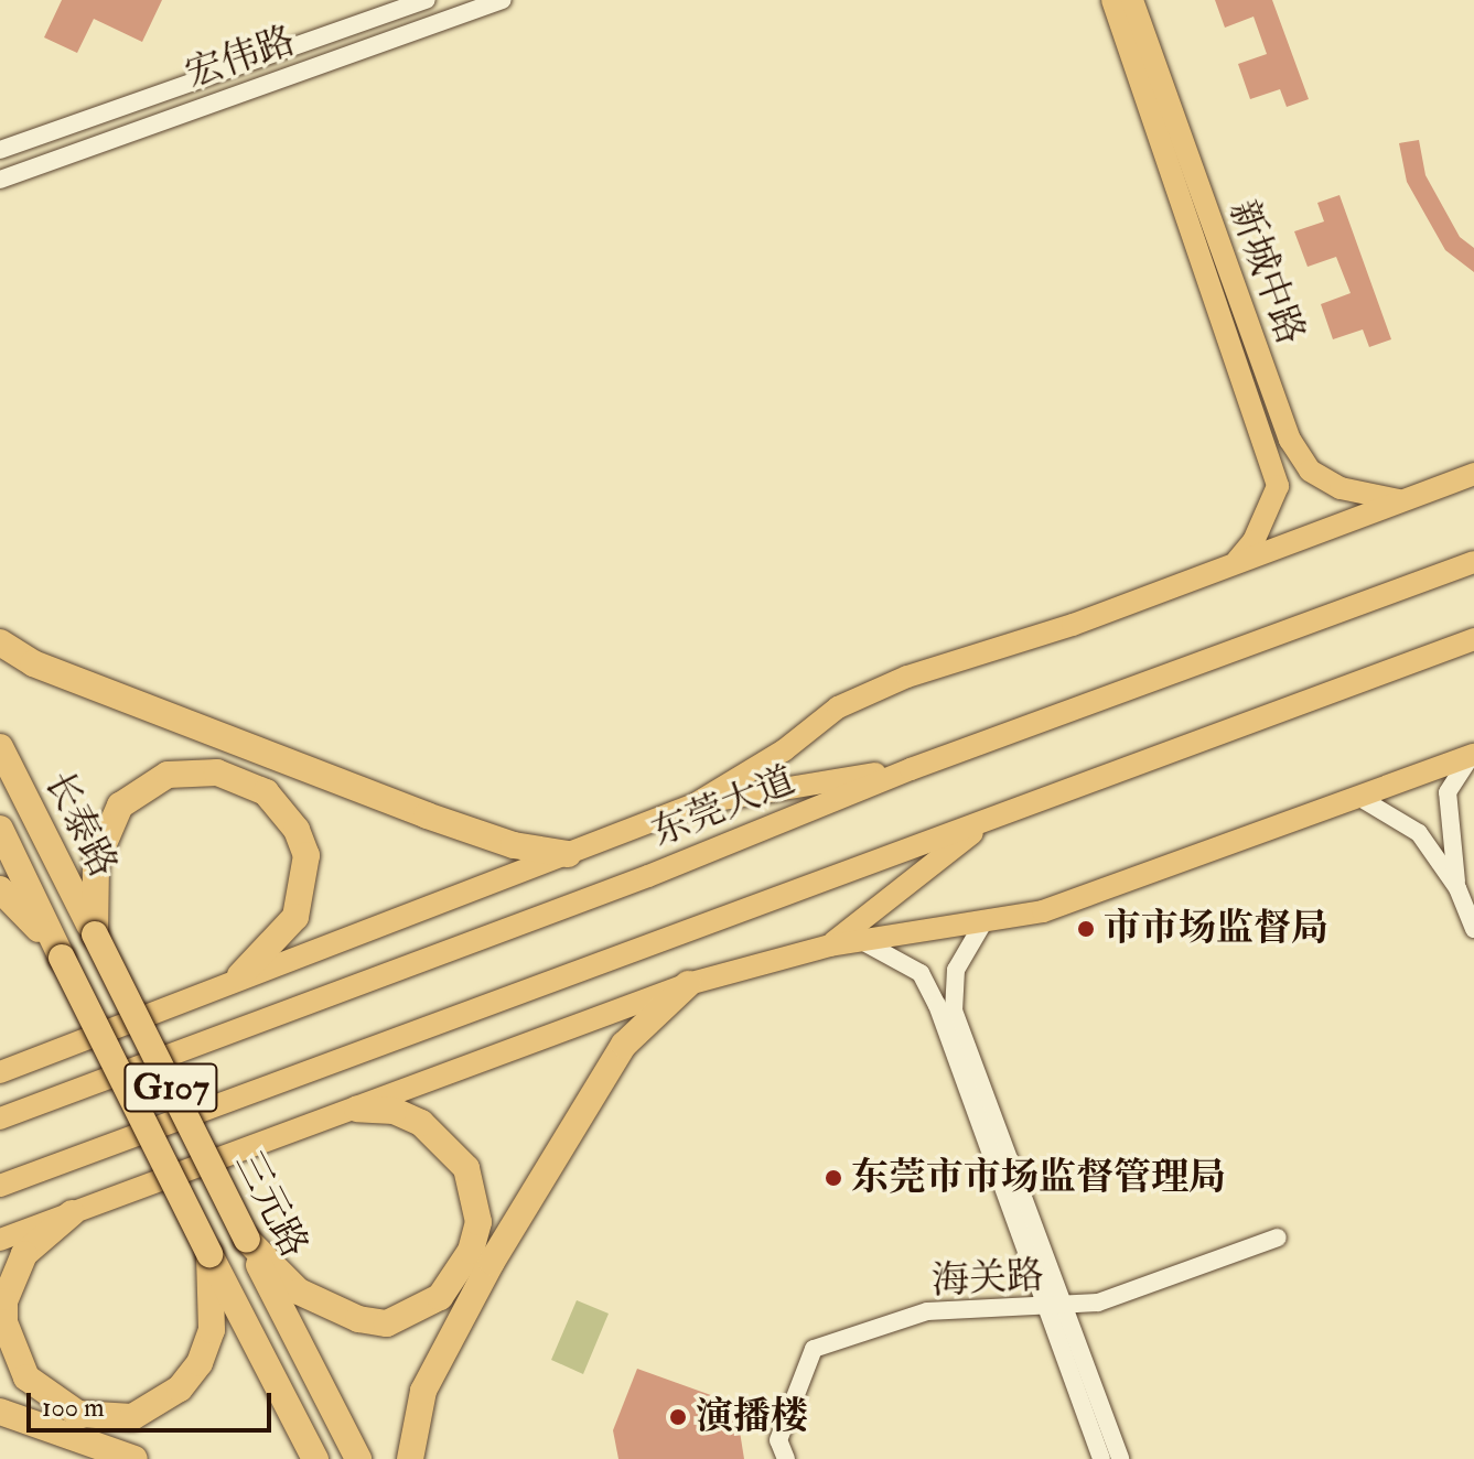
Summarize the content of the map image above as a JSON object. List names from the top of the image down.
{
  "streets": {
    "highway": ["长泰路", "G107", "三元路"],
    "main road": ["新城中路", "东莞大道"],
    "street": ["宏伟路", "海关路"]
  },
  "crossings": [
    ["长泰路", "三元路"]
  ],
  "places": ["市市场监督局", "东莞市市场监督管理局", "演播楼"],
  "scale_bar": "100 m"
}
